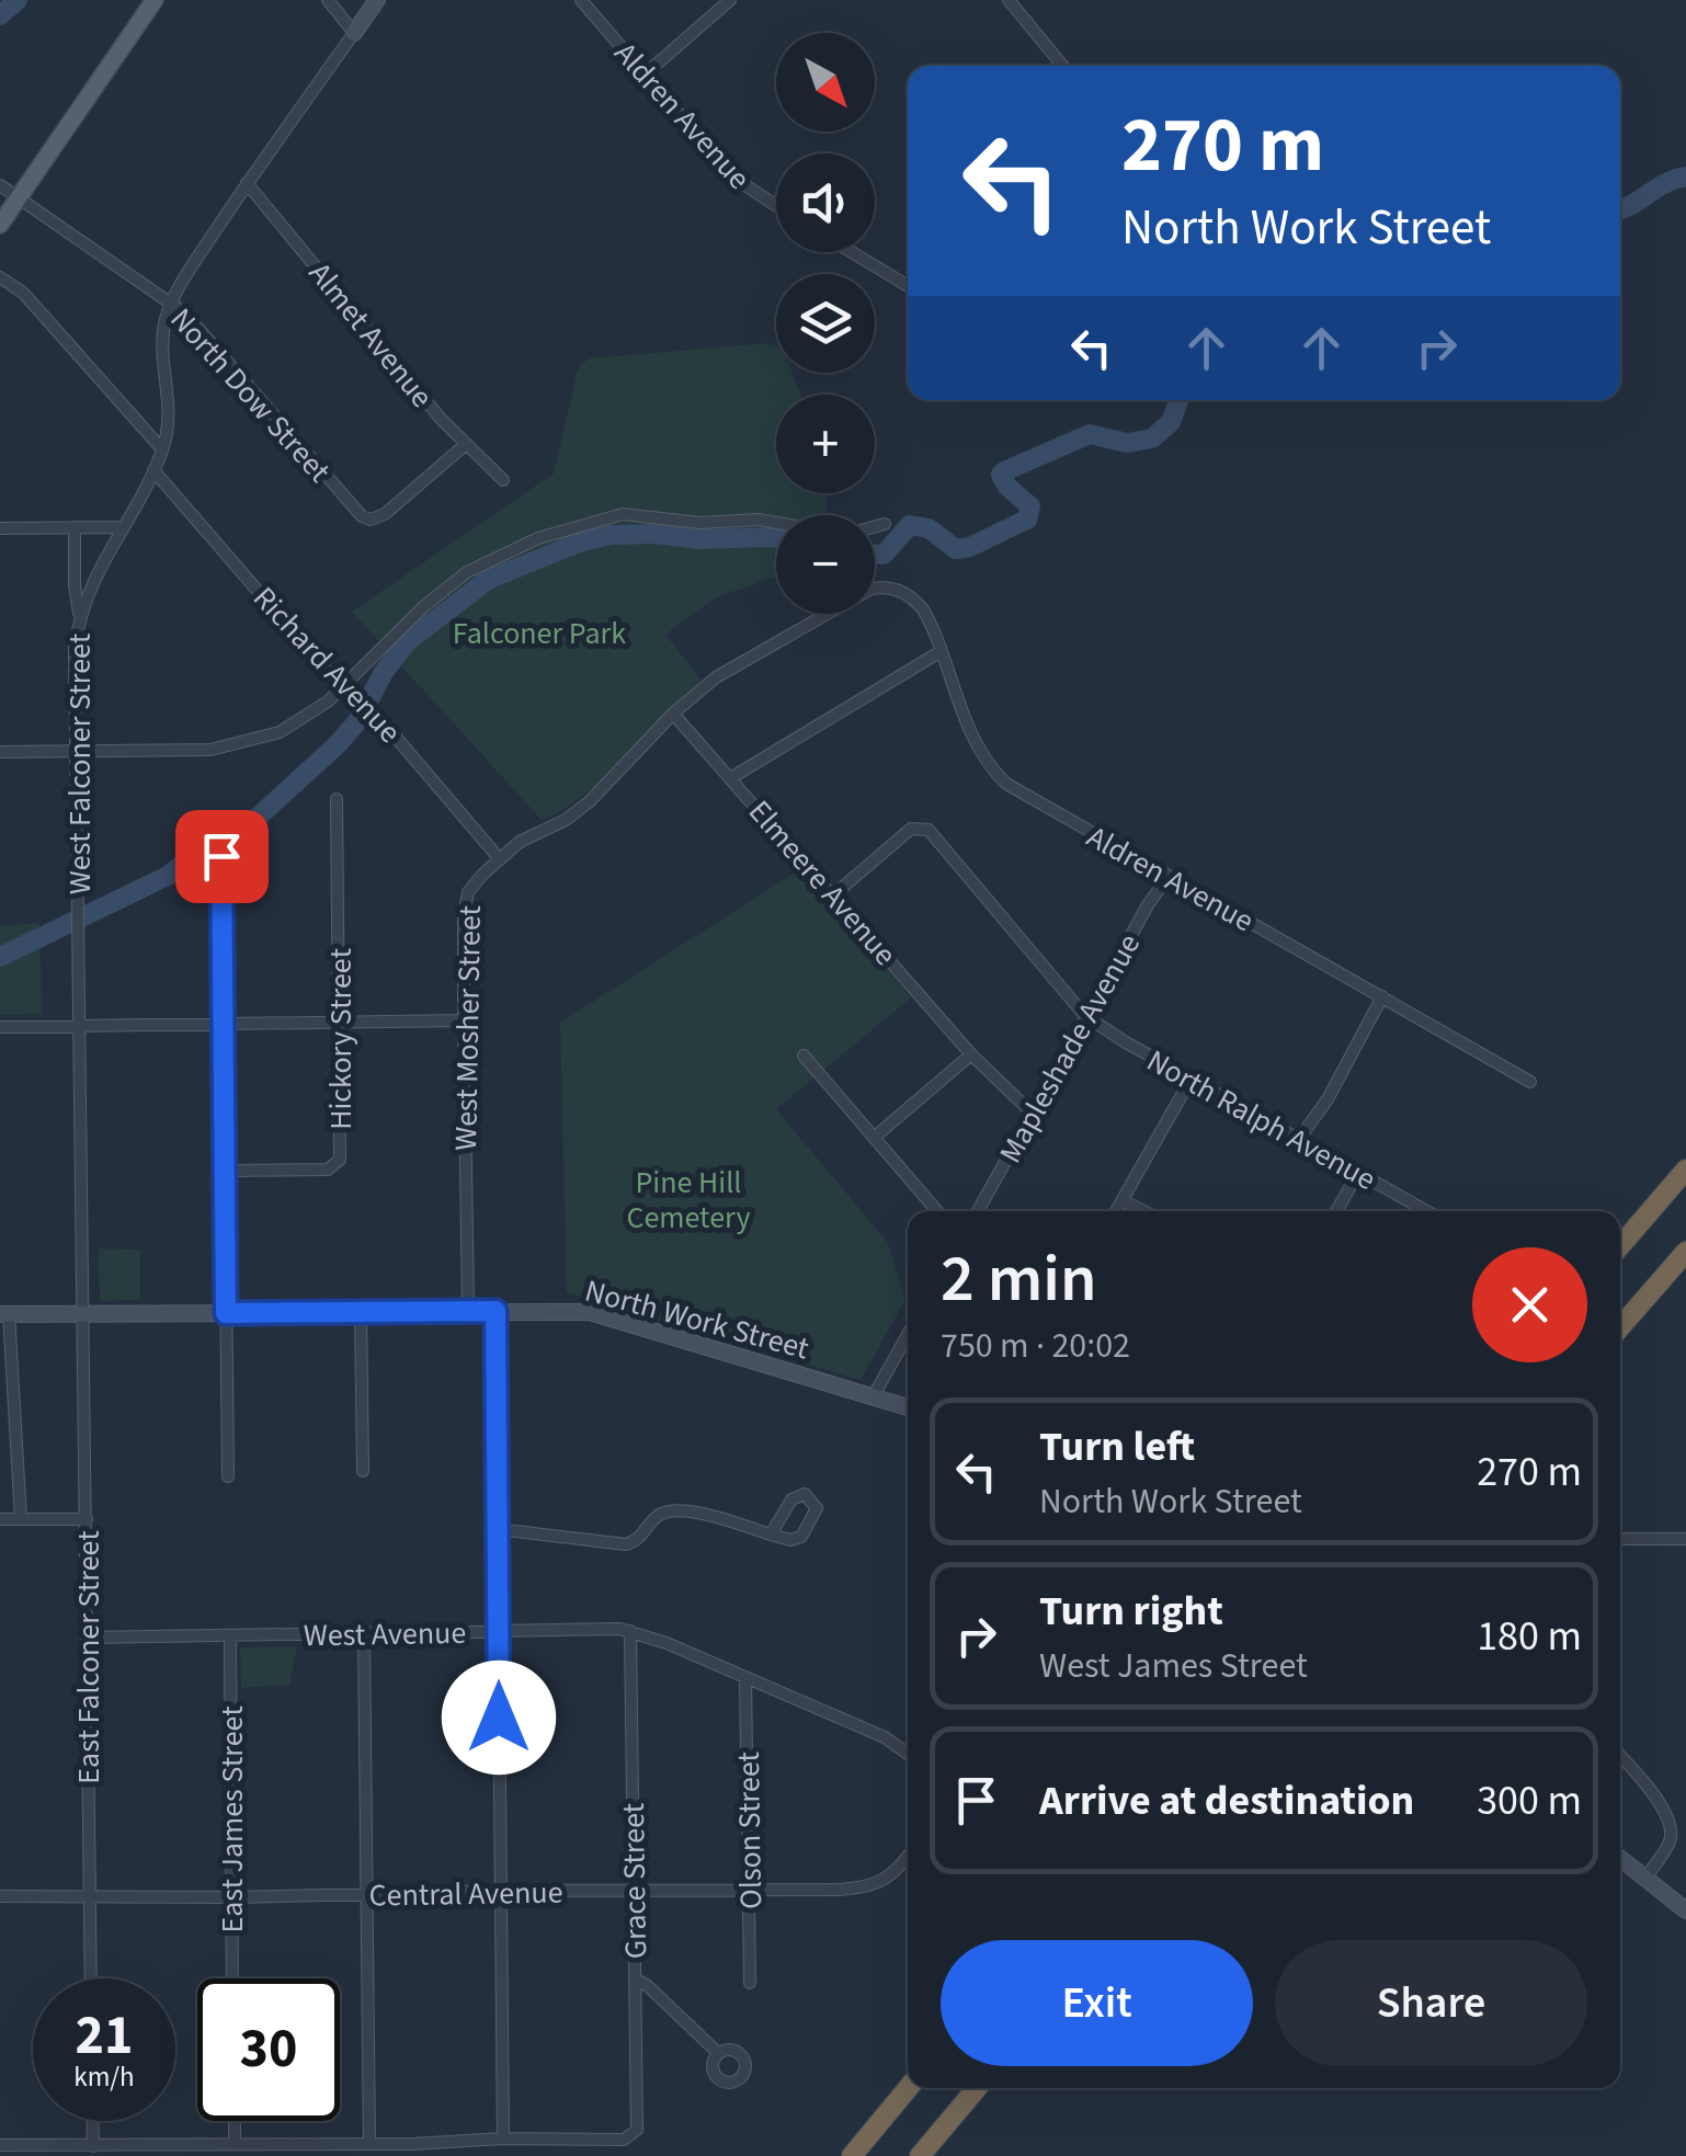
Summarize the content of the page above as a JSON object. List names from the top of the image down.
{
  "streets": {
    "street": [
      "Aldren Avenue",
      "Almet Avenue",
      "North Dow Street",
      "Richard Avenue",
      "West Falconer Street",
      "Elmeere Avenue",
      "West Mosher Street",
      "Hickory Street",
      "Mapleshade Avenue",
      "North Ralph Avenue",
      "North Work Street",
      "West Avenue",
      "East Falconer Street",
      "East James Street",
      "Olson Street",
      "Grace Street",
      "Central Avenue"
    ]
  },
  "crossings": [
    ["Aldren Avenue", "West Mosher Street"],
    ["Aldren Avenue", "Mapleshade Avenue"],
    ["Almet Avenue", "North Dow Street"],
    ["Almet Avenue", "West Falconer Street"],
    ["North Dow Street", "West Falconer Street"],
    ["Richard Avenue", "West Falconer Street"],
    ["Richard Avenue", "West Mosher Street"],
    ["West Falconer Street", "North Work Street"],
    ["West Falconer Street", "East Falconer Street"],
    ["Elmeere Avenue", "West Mosher Street"],
    ["Elmeere Avenue", "Mapleshade Avenue"],
    ["Elmeere Avenue", "North Ralph Avenue"],
    ["West Mosher Street", "North Work Street"],
    ["Mapleshade Avenue", "North Ralph Avenue"],
    ["North Work Street", "East Falconer Street"],
    ["West Avenue", "East Falconer Street"],
    ["West Avenue", "East James Street"],
    ["West Avenue", "Olson Street"],
    ["West Avenue", "Grace Street"],
    ["East Falconer Street", "Central Avenue"],
    ["East James Street", "Central Avenue"],
    ["Olson Street", "Central Avenue"],
    ["Grace Street", "Central Avenue"]
  ],
  "parks": ["Falconer Park", "Pine Hill Cemetery"],
  "north": "bottom right",
  "page": {
    "map_buttons": ["+", "−"],
    "turn": ["270 m", "North Work Street"],
    "heading": ["2 min", "750 m · 20:02"],
    "list": [
      {
        "name": "Turn left",
        "note": "North Work Street",
        "value": "270 m"
      },
      {
        "name": "Turn right",
        "note": "West James Street",
        "value": "180 m"
      },
      {
        "name": "Arrive at destination",
        "value": "300 m"
      }
    ],
    "buttons": ["Exit", "Share"],
    "speed": "21 km/h",
    "limit": "30"
  }
}
